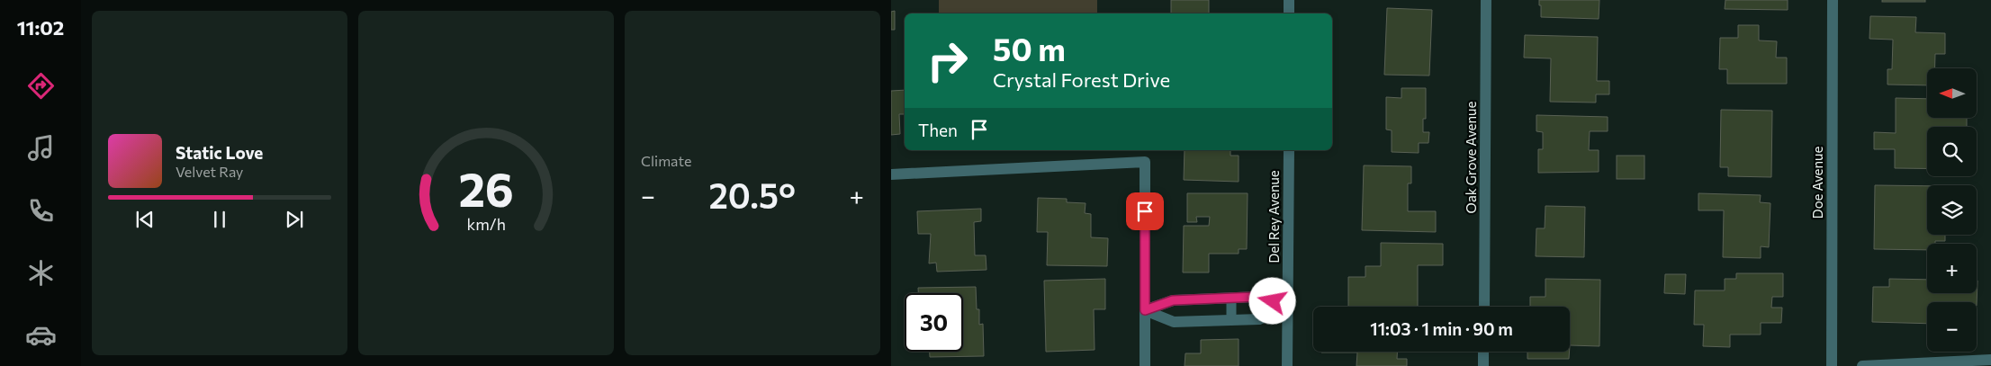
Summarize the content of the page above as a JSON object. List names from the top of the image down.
{
  "streets": {
    "street": ["Oak Grove Avenue", "Doe Avenue", "Del Rey Avenue"]
  },
  "north": "left",
  "page": {
    "tabs": "11:02",
    "tile": "Climate",
    "turn": ["50 m", "Crystal Forest Drive"],
    "map_buttons": ["+", "−"],
    "then": "Then",
    "song": ["Static Love", "Velvet Ray"],
    "heat": ["−", "20.5°", "+"],
    "limit": "30",
    "trip": "11:03 · 1 min · 90 m",
    "gauge": ["26", "km/h"]
  }
}
